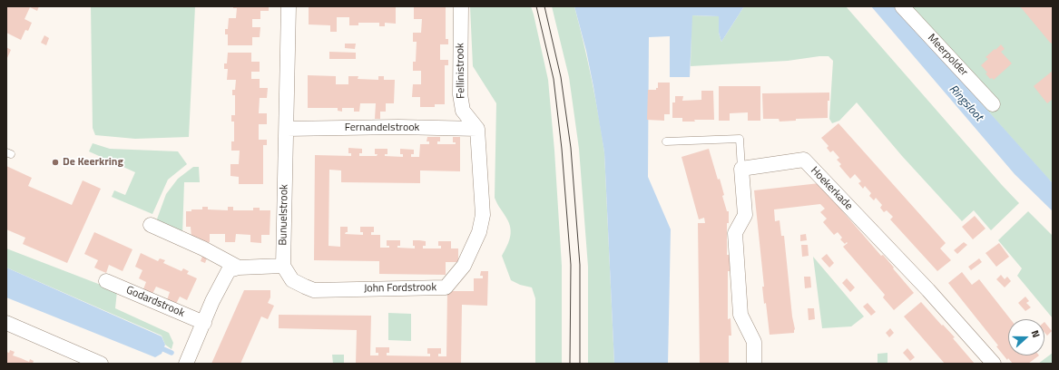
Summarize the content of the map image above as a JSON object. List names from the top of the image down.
{
  "streets": {
    "street": [
      "Meerpolder",
      "Fellinistrook",
      "Fernandelstrook",
      "Hoekerkade",
      "Bunuelstrook",
      "John Fordstrook",
      "Godardstrook"
    ]
  },
  "crossings": [
    ["Fellinistrook", "Fernandelstrook"],
    ["Fellinistrook", "John Fordstrook"],
    ["Fernandelstrook", "Bunuelstrook"],
    ["Fernandelstrook", "John Fordstrook"],
    ["Bunuelstrook", "John Fordstrook"]
  ],
  "water": ["Ringsloot"],
  "places": ["De Keerkring"],
  "north": "right"
}
